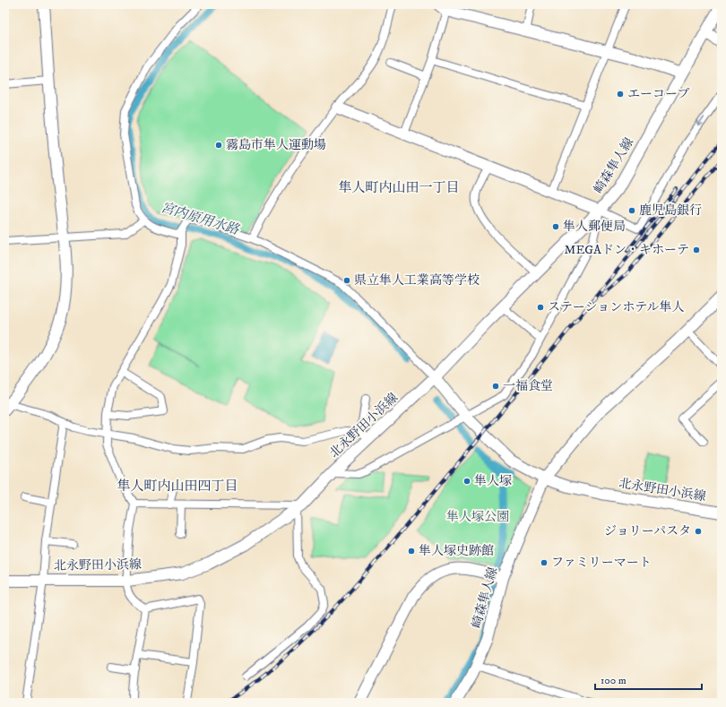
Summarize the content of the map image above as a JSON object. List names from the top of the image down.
{
  "streets": {
    "main road": ["崎森隼人線", "北永野田小浜線"]
  },
  "crossings": [
    ["崎森隼人線", "北永野田小浜線"]
  ],
  "districts": ["隼人町内山田一丁目", "隼人町内山田四丁目"],
  "water": ["宮内原用水路"],
  "parks": ["隼人塚公園"],
  "places": [
    "エーコープ",
    "霧島市隼人運動場",
    "鹿児島銀行",
    "隼人郵便局",
    "MEGAドン・キホーテ",
    "県立隼人工業高等学校",
    "ステーションホテル隼人",
    "一福食堂",
    "隼人塚",
    "ジョリーパスタ",
    "隼人塚史跡館",
    "ファミリーマート"
  ],
  "scale_bar": "100 m"
}
